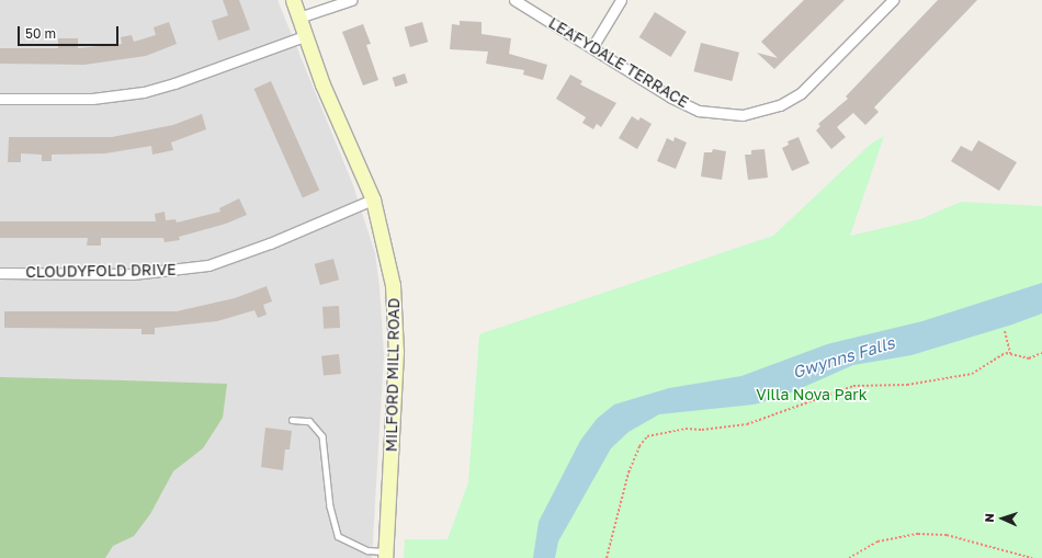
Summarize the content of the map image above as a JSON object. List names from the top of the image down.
{
  "streets": {
    "main road": ["MILFORD MILL ROAD"],
    "street": ["LEAFYDALE TERRACE", "CLOUDYFOLD DRIVE"]
  },
  "crossings": [
    ["CLOUDYFOLD DRIVE", "MILFORD MILL ROAD"]
  ],
  "water": ["Gwynns Falls"],
  "parks": ["Villa Nova Park"],
  "scale_bar": "50 m",
  "north": "left"
}
